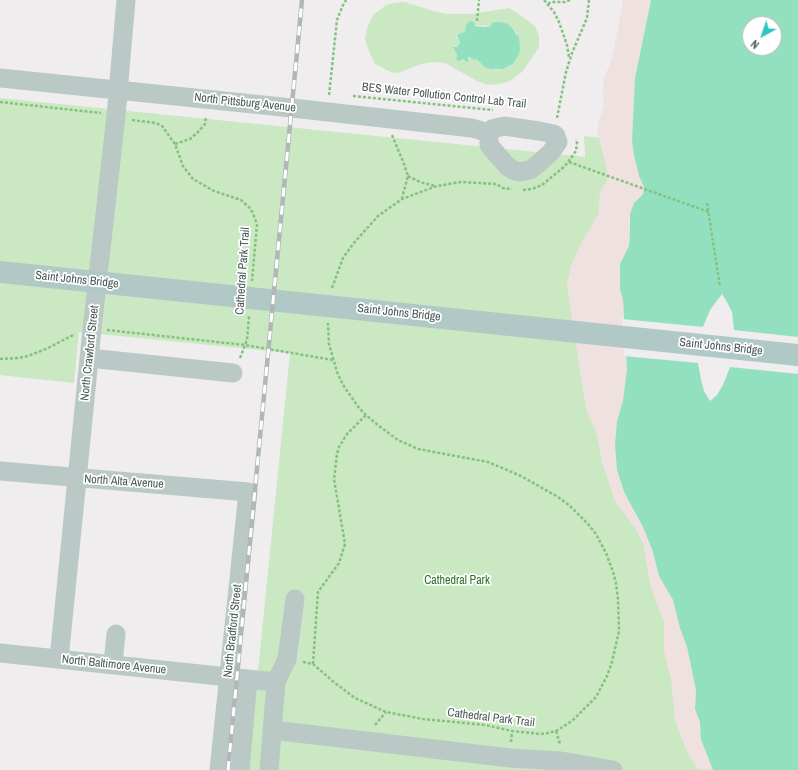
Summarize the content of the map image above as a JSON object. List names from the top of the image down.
{
  "streets": {
    "main road": ["Saint Johns Bridge"],
    "street": [
      "North Pittsburg Avenue",
      "North Crawford Street",
      "North Alta Avenue",
      "North Bradford Street",
      "North Baltimore Avenue"
    ],
    "path": ["BES Water Pollution Control Lab Trail", "Cathedral Park Trail"]
  },
  "crossings": [
    ["North Pittsburg Avenue", "North Crawford Street"],
    ["North Crawford Street", "North Alta Avenue"],
    ["North Crawford Street", "North Baltimore Avenue"],
    ["North Alta Avenue", "North Bradford Street"],
    ["North Bradford Street", "North Baltimore Avenue"]
  ],
  "parks": ["Cathedral Park"],
  "north": "bottom left"
}
